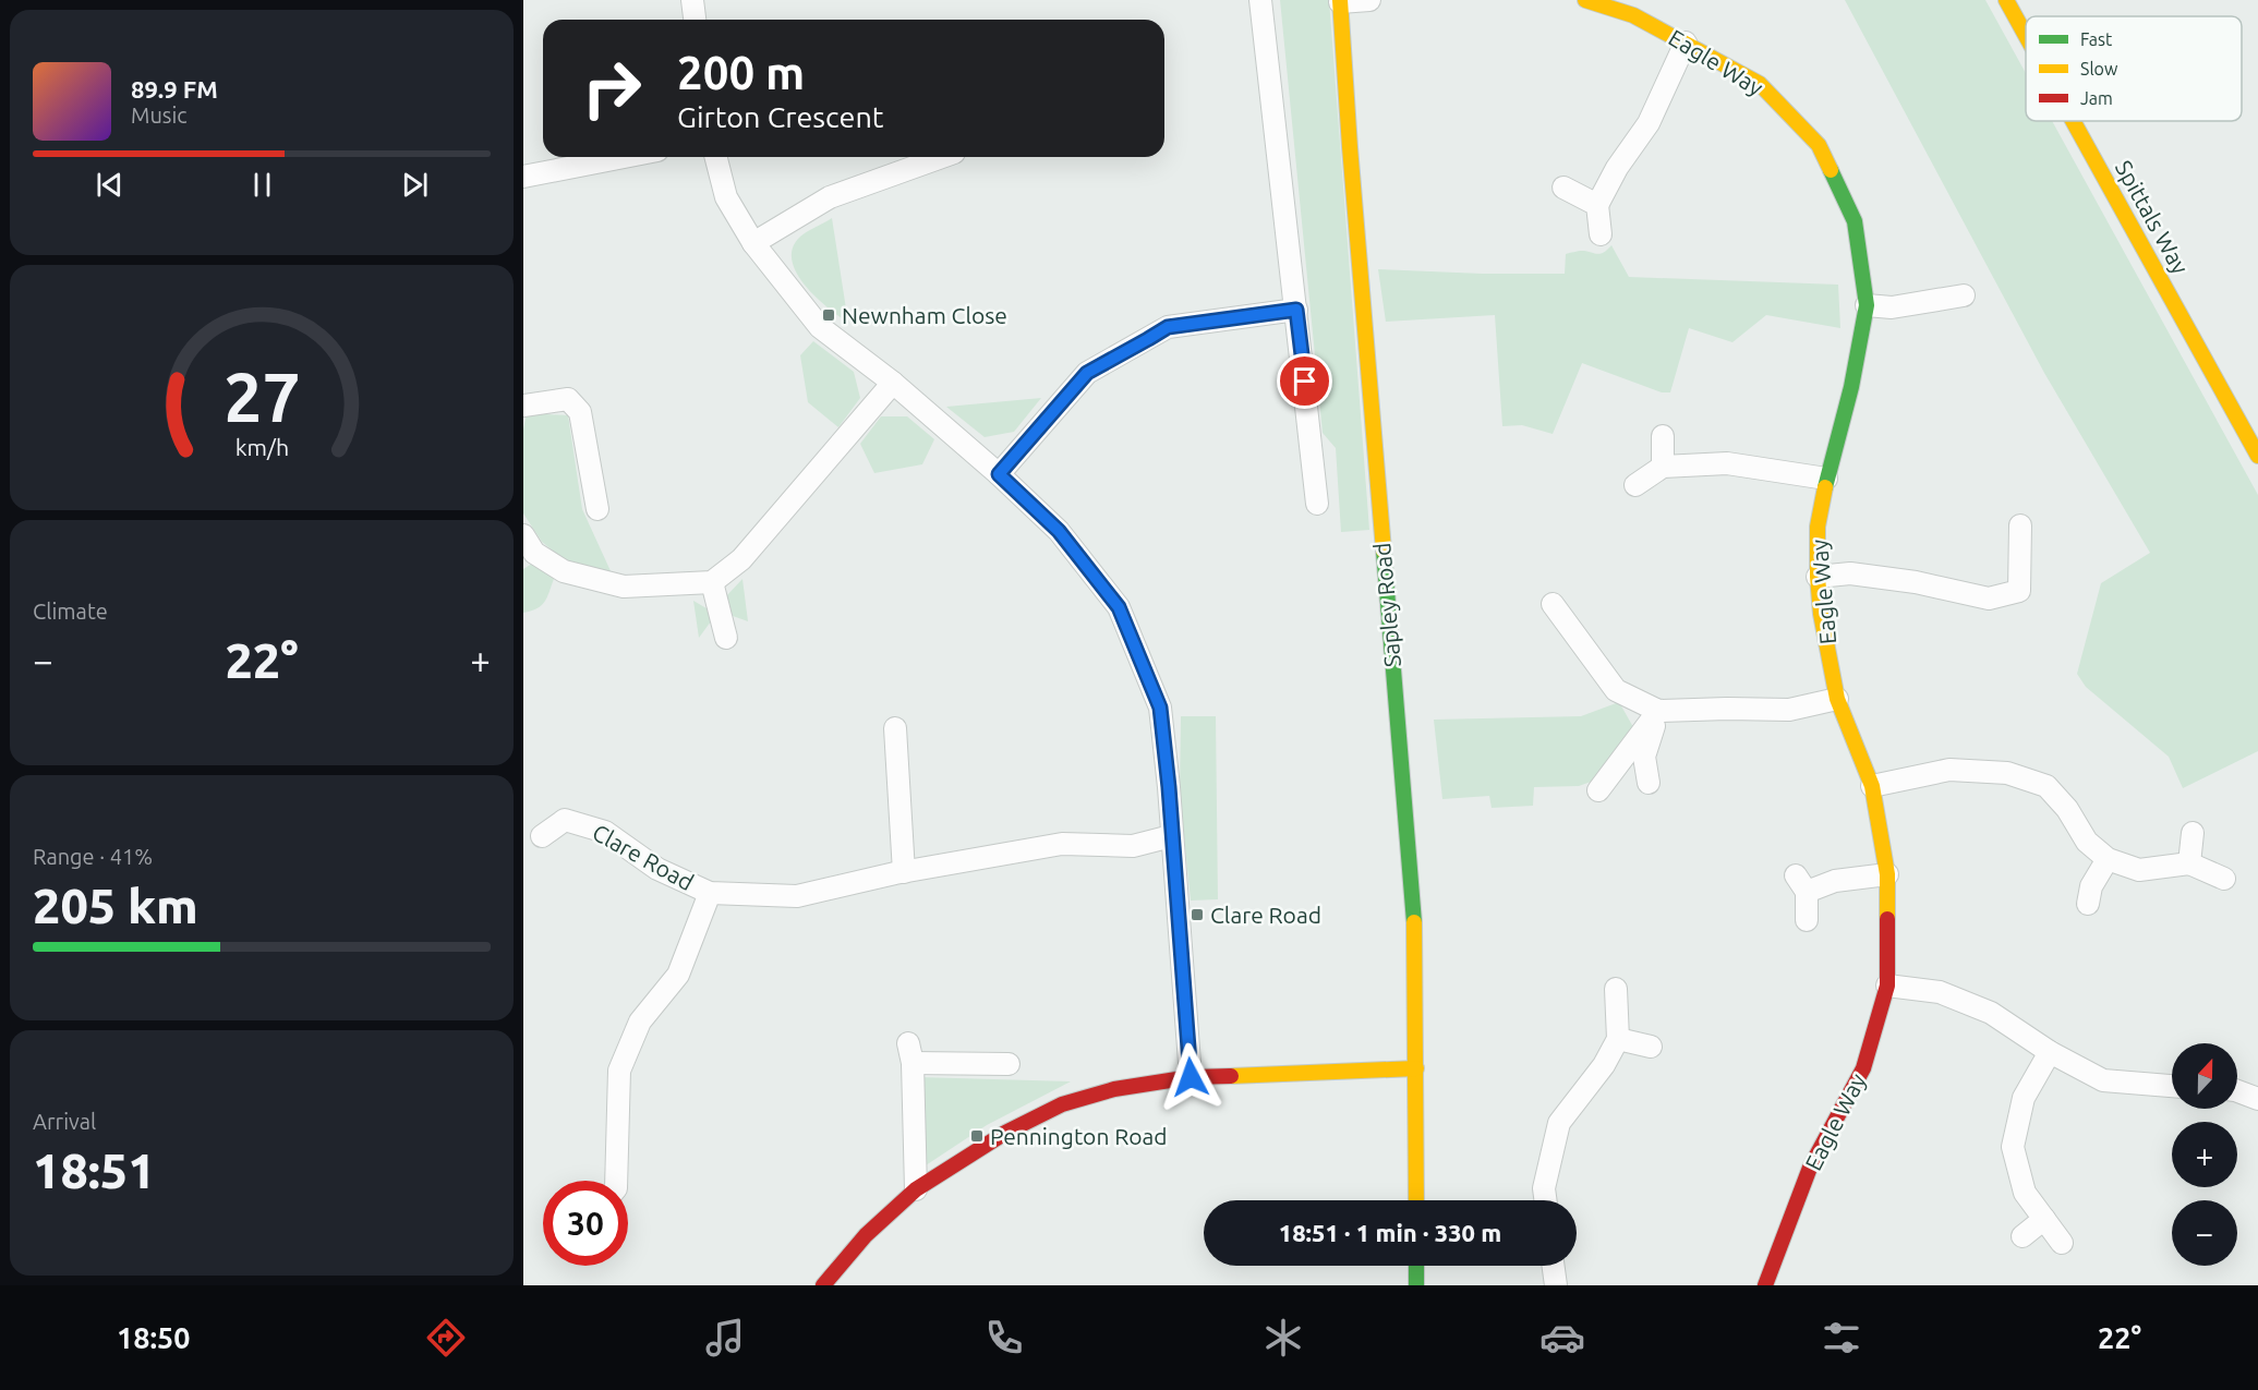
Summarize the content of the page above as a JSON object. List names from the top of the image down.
{
  "streets": {
    "main road": ["Eagle Way", "Spittals Way", "Sapley Road"],
    "street": ["Clare Road"]
  },
  "places": {
    "transit": ["Newnham Close", "Clare Road", "Pennington Road"]
  },
  "legend": ["Fast", "Slow", "Jam"],
  "north": "top",
  "page": {
    "turn": ["200 m", "Girton Crescent"],
    "song": ["89.9 FM", "Music"],
    "tile": [
      "Climate",
      ["Range · 41%", "205 km"],
      ["Arrival", "18:51"]
    ],
    "heat": ["−", "22°", "+"],
    "map_buttons": ["+", "−"],
    "limit": "30",
    "trip": "18:51 · 1 min · 330 m",
    "tabs": ["18:50", "22°"],
    "gauge": ["27", "km/h"]
  }
}
